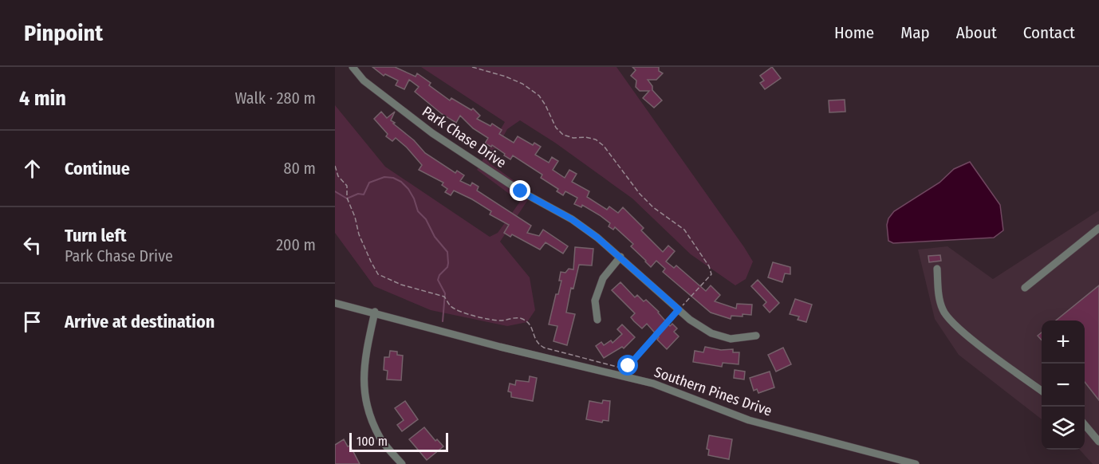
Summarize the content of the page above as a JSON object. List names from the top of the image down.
{
  "streets": {
    "street": ["Park Chase Drive", "Southern Pines Drive"]
  },
  "scale_bar": "100 m",
  "page": {
    "header": "Pinpoint",
    "nav": [
      "Home",
      "Map",
      "About",
      "Contact"
    ],
    "heading": ["4 min", "Walk · 280 m"],
    "list": [
      ["Continue", "80 m"],
      ["Turn left", "Park Chase Drive", "200 m"],
      "Arrive at destination"
    ],
    "map_buttons": ["+", "−"],
    "scale": "100 m"
  }
}
